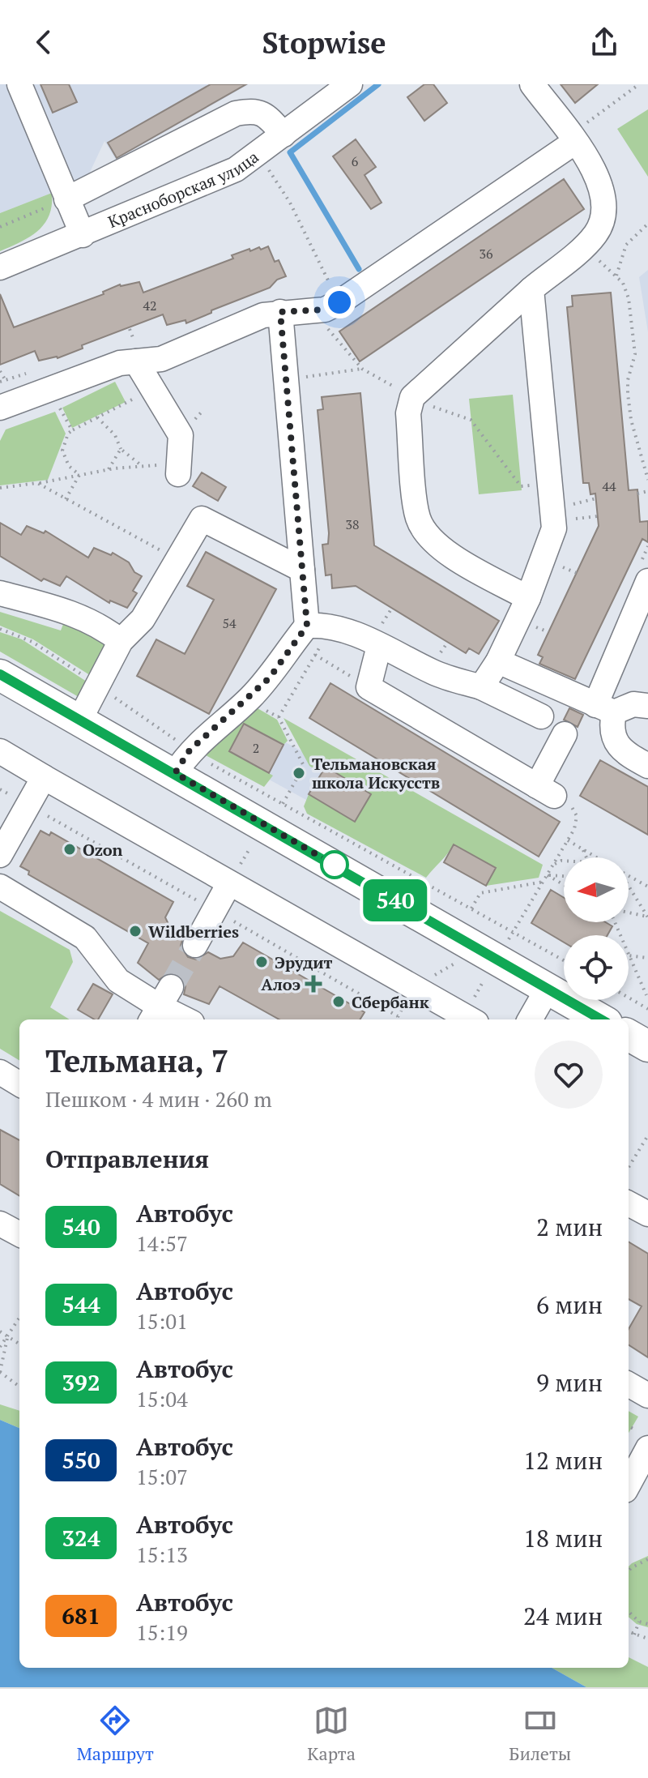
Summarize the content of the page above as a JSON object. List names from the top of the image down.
{
  "streets": {
    "street": ["Красноборская улица"]
  },
  "places": {
    "other": [
      "Тельмановская школа Искусств",
      "Ozon",
      "Wildberries",
      "Эрудит",
      "Сбербанк"
    ],
    "health": ["Алоэ"]
  },
  "lines": ["bus line 540"],
  "house_numbers": [
    "6",
    "36",
    "42",
    "44",
    "38",
    "54",
    "2"
  ],
  "north": "left",
  "page": {
    "header": "Stopwise",
    "on_map": "540",
    "heading": [
      ["Тельмана, 7", "Пешком · 4 мин · 260 m"],
      "Отправления"
    ],
    "list": [
      {
        "mark": "540",
        "name": "Автобус",
        "note": "14:57",
        "value": "2 мин"
      },
      {
        "mark": "544",
        "name": "Автобус",
        "note": "15:01",
        "value": "6 мин"
      },
      {
        "mark": "392",
        "name": "Автобус",
        "note": "15:04",
        "value": "9 мин"
      },
      {
        "mark": "550",
        "name": "Автобус",
        "note": "15:07",
        "value": "12 мин"
      },
      {
        "mark": "324",
        "name": "Автобус",
        "note": "15:13",
        "value": "18 мин"
      },
      {
        "mark": "681",
        "name": "Автобус",
        "note": "15:19",
        "value": "24 мин"
      }
    ],
    "tabs": ["Маршрут", "Карта", "Билеты"]
  }
}
